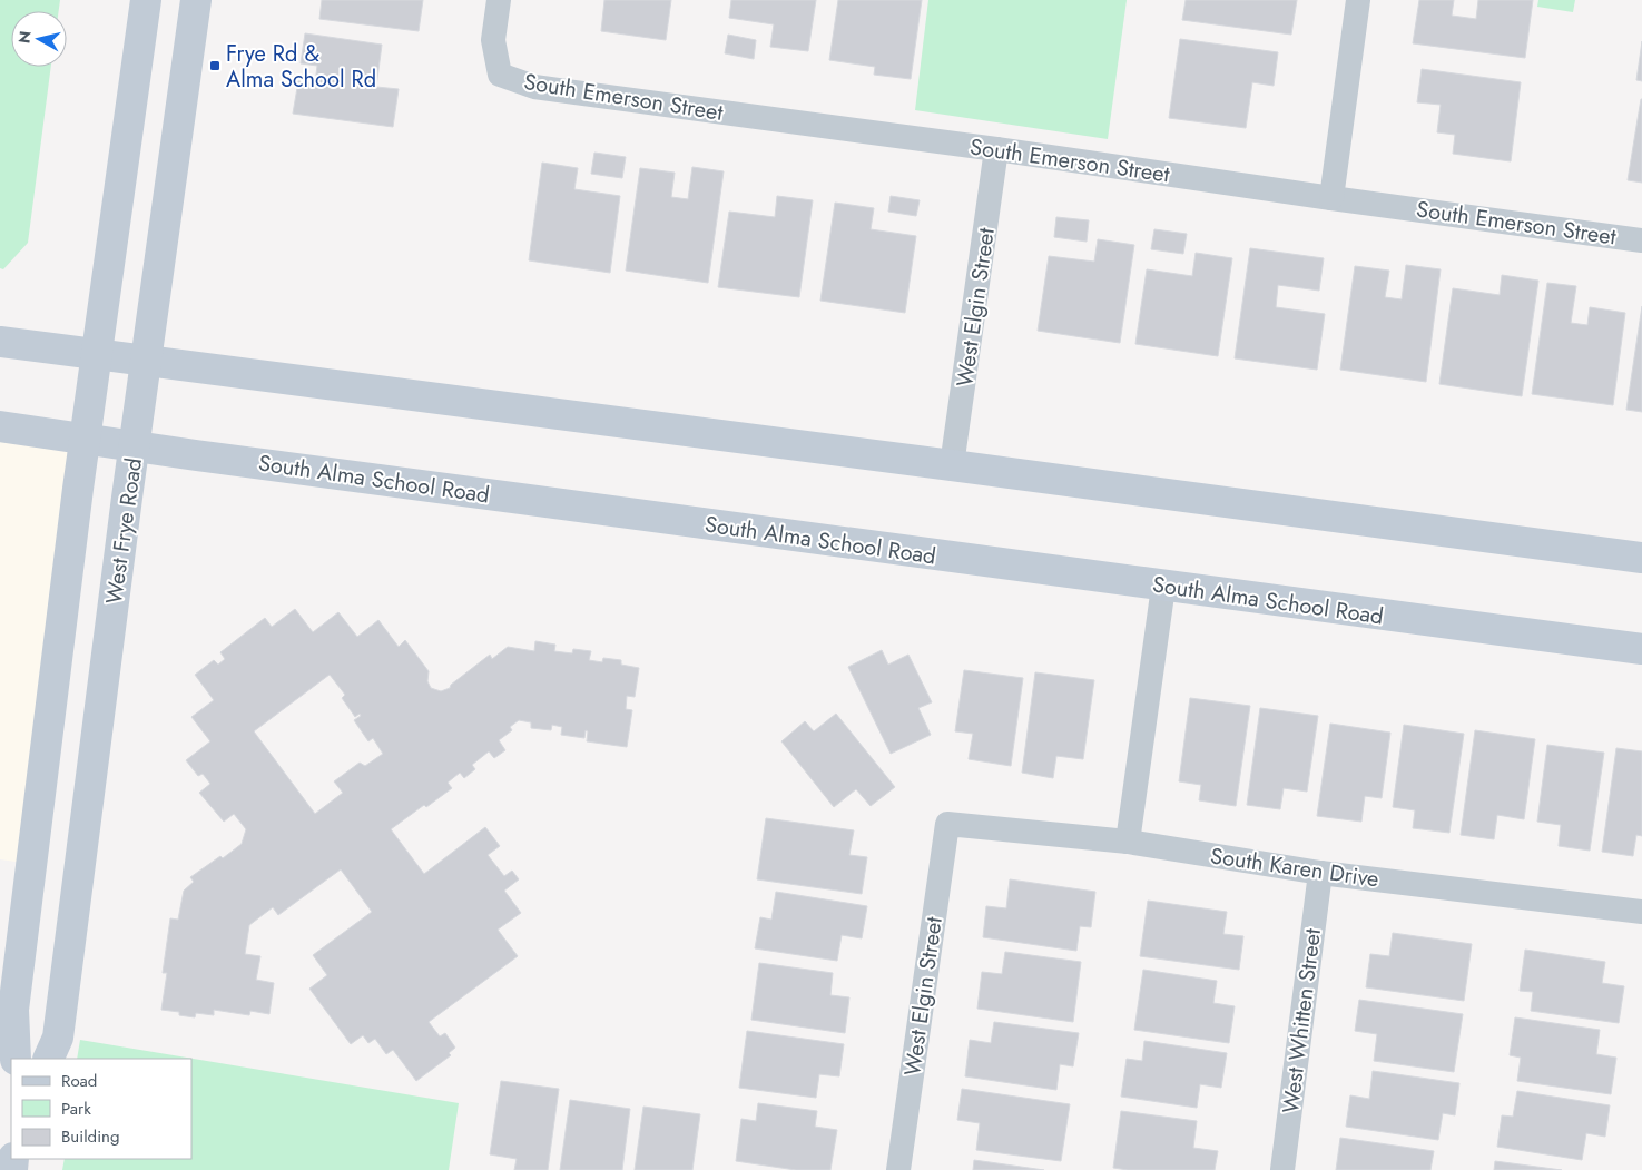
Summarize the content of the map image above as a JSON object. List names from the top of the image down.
{
  "streets": {
    "main road": ["South Alma School Road", "West Frye Road"],
    "street": [
      "South Emerson Street",
      "West Elgin Street",
      "South Karen Drive",
      "West Whitten Street"
    ]
  },
  "crossings": [
    ["South Emerson Street", "West Elgin Street"],
    ["West Elgin Street", "South Karen Drive"],
    ["South Alma School Road", "West Frye Road"],
    ["South Karen Drive", "West Whitten Street"]
  ],
  "places": {
    "transit": ["Frye Rd & Alma School Rd"]
  },
  "legend": ["Road", "Park", "Building"],
  "north": "left"
}
